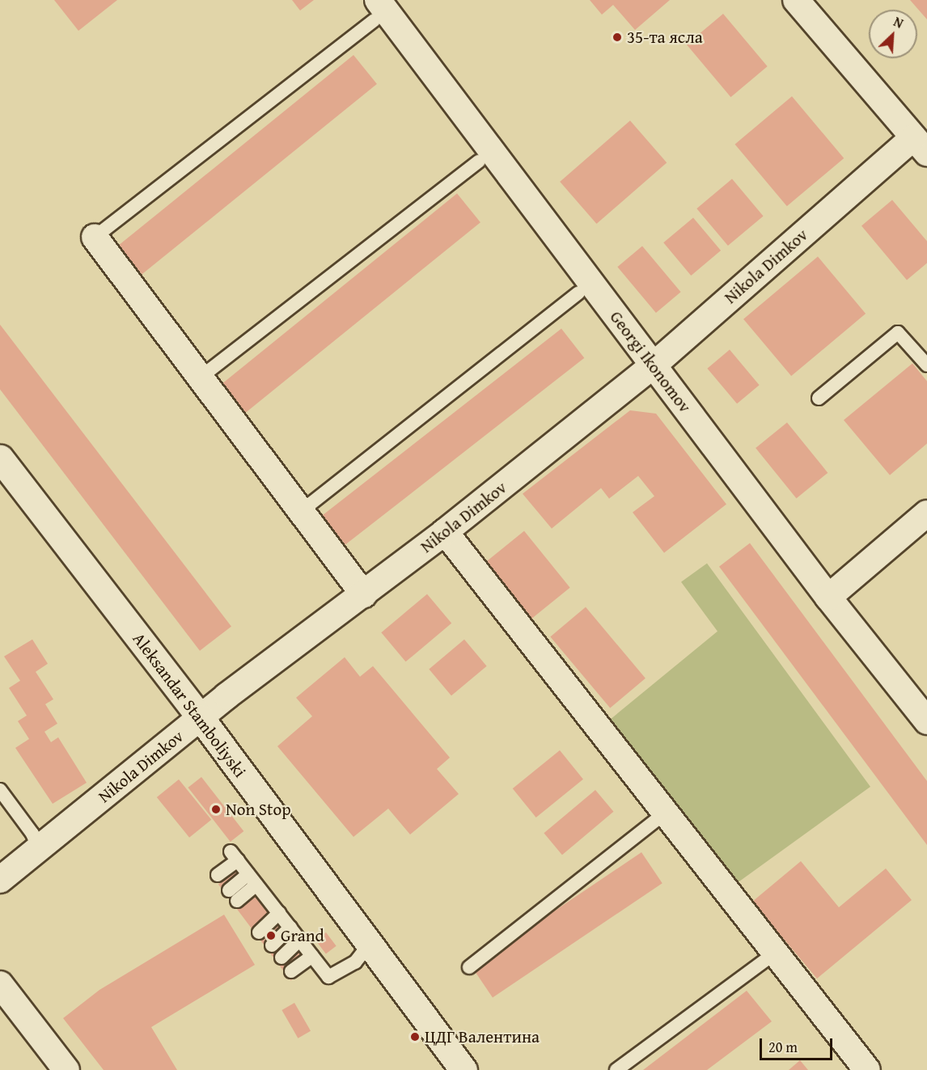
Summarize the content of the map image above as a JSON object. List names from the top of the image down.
{
  "streets": {
    "street": ["Nikola Dimkov", "Georgi Ikonomov", "Aleksandar Stamboliyski"]
  },
  "crossings": [
    ["Nikola Dimkov", "Georgi Ikonomov"],
    ["Nikola Dimkov", "Aleksandar Stamboliyski"]
  ],
  "places": [
    "35-та ясла",
    "Non Stop",
    "Grand",
    "ЦДГ Валентина"
  ],
  "scale_bar": "20 m",
  "north": "top right"
}
